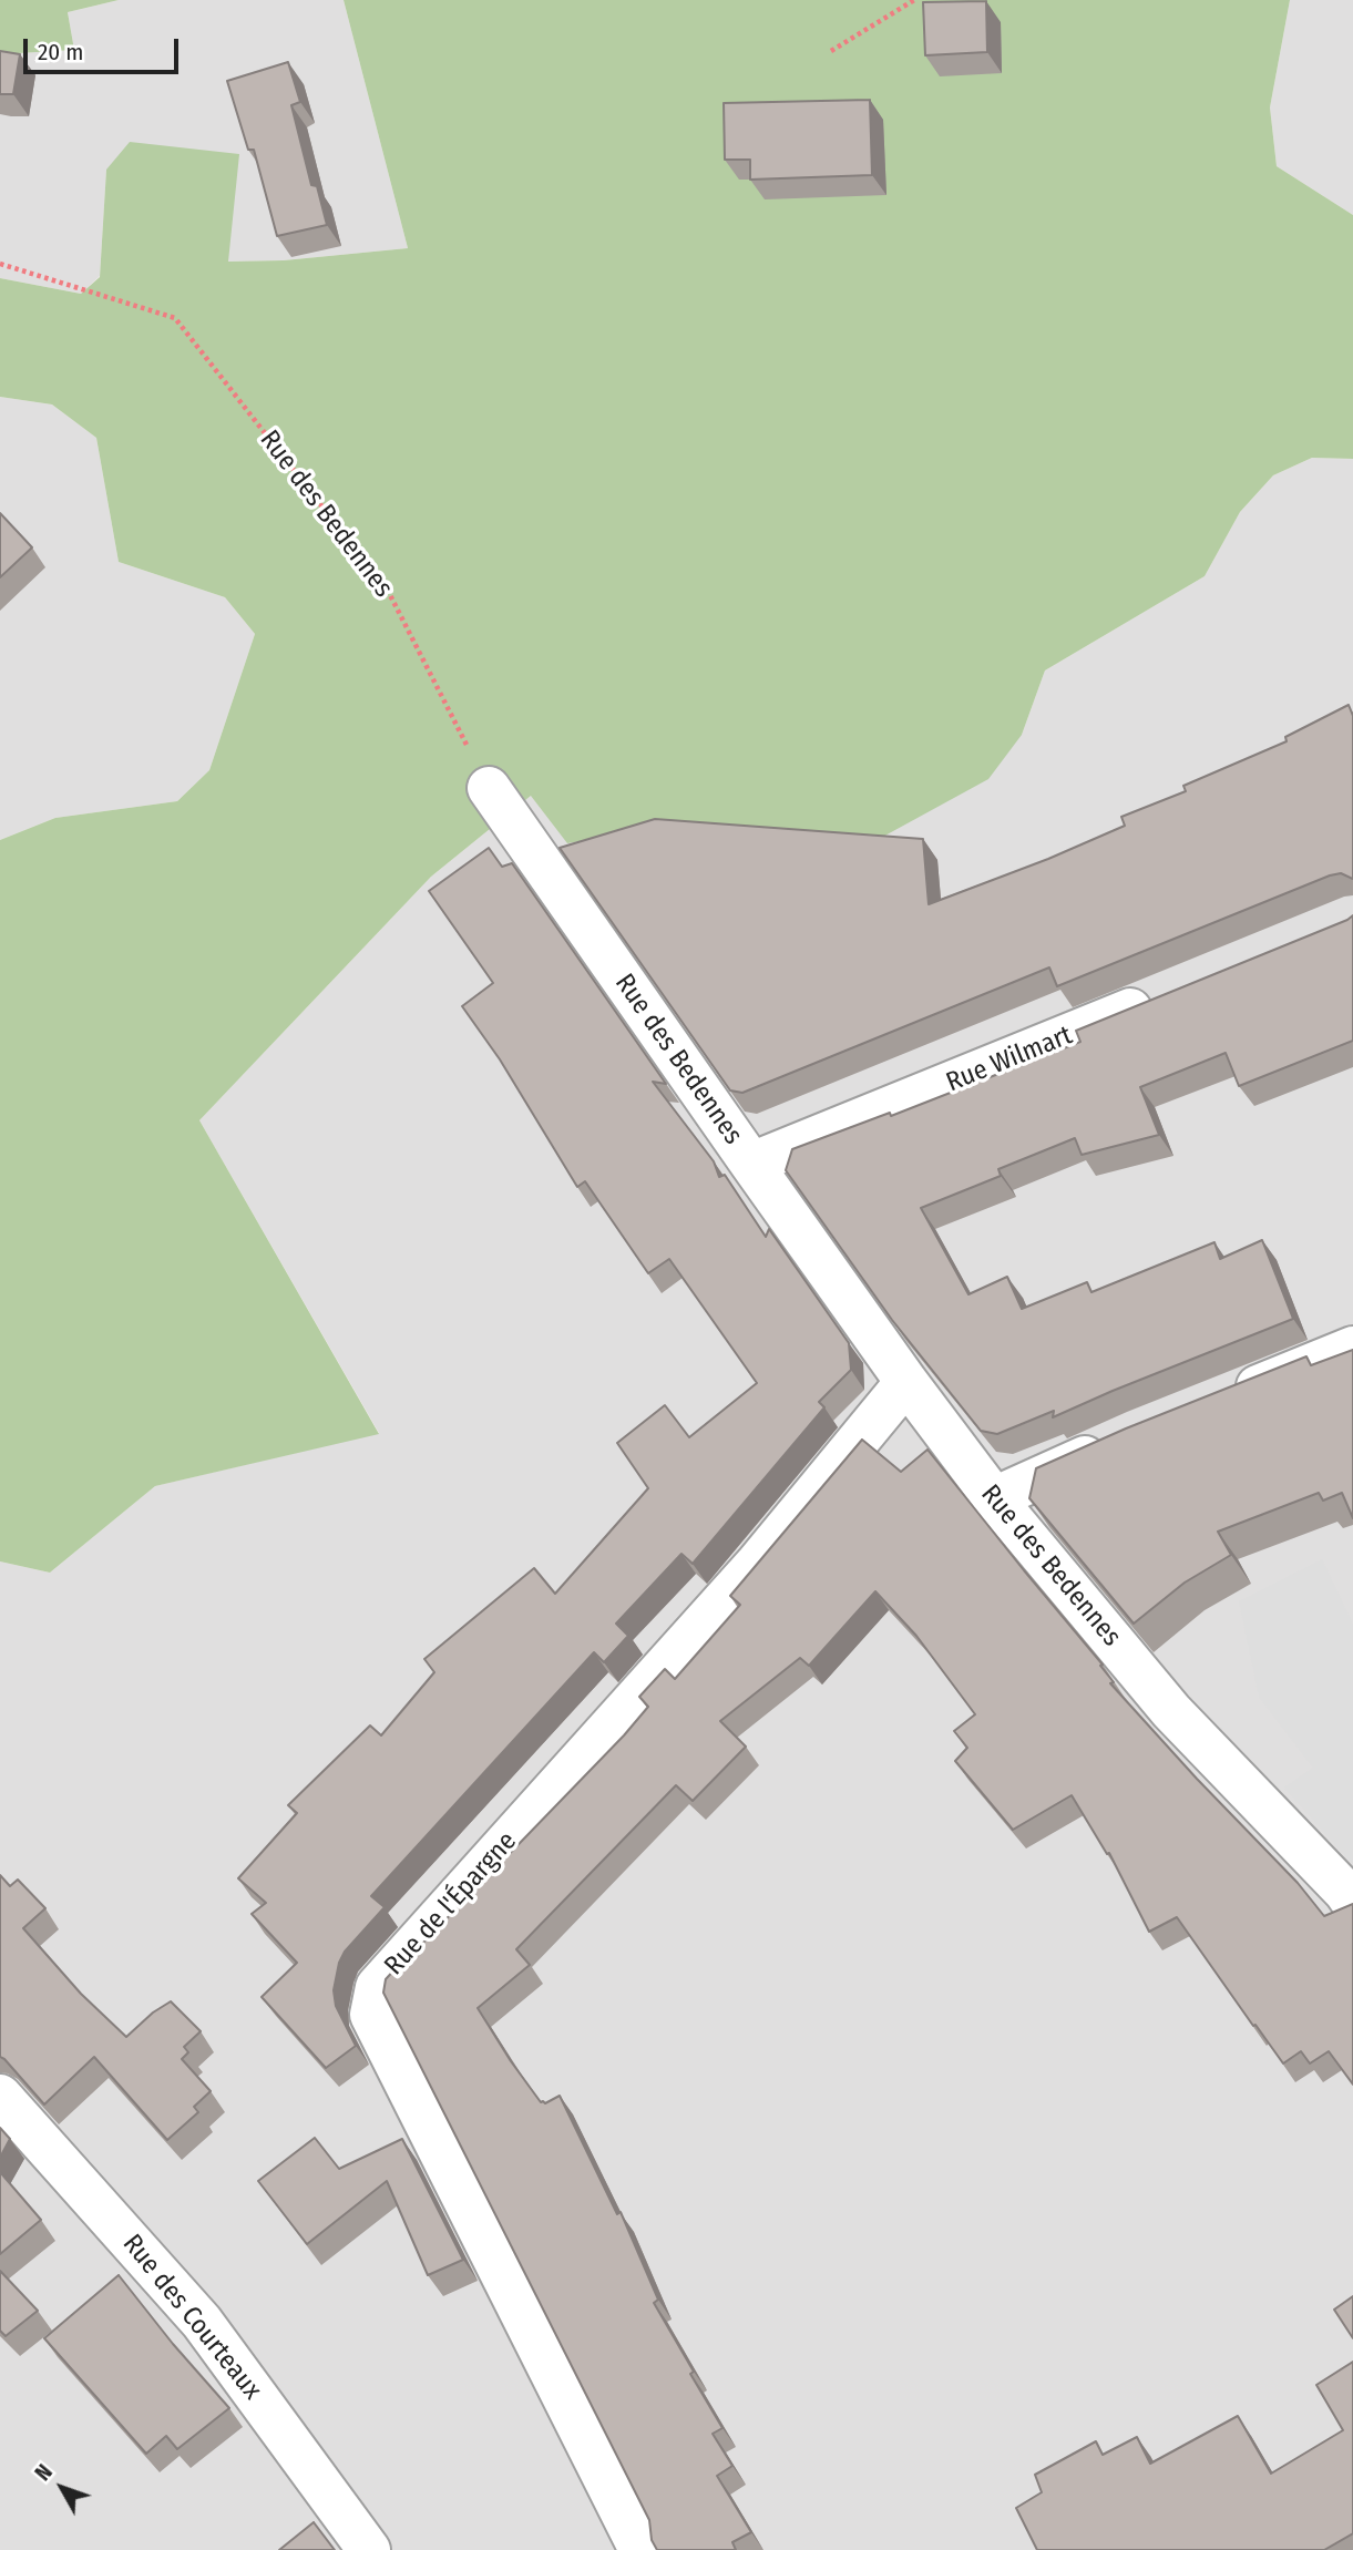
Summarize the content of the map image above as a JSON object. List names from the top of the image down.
{
  "streets": {
    "street": [
      "Rue des Bedennes",
      "Rue Wilmart",
      "Rue de l'Épargne",
      "Rue des Courteaux"
    ]
  },
  "crossings": [
    ["Rue des Bedennes", "Rue Wilmart"],
    ["Rue des Bedennes", "Rue de l'Épargne"]
  ],
  "scale_bar": "20 m",
  "north": "top left"
}
